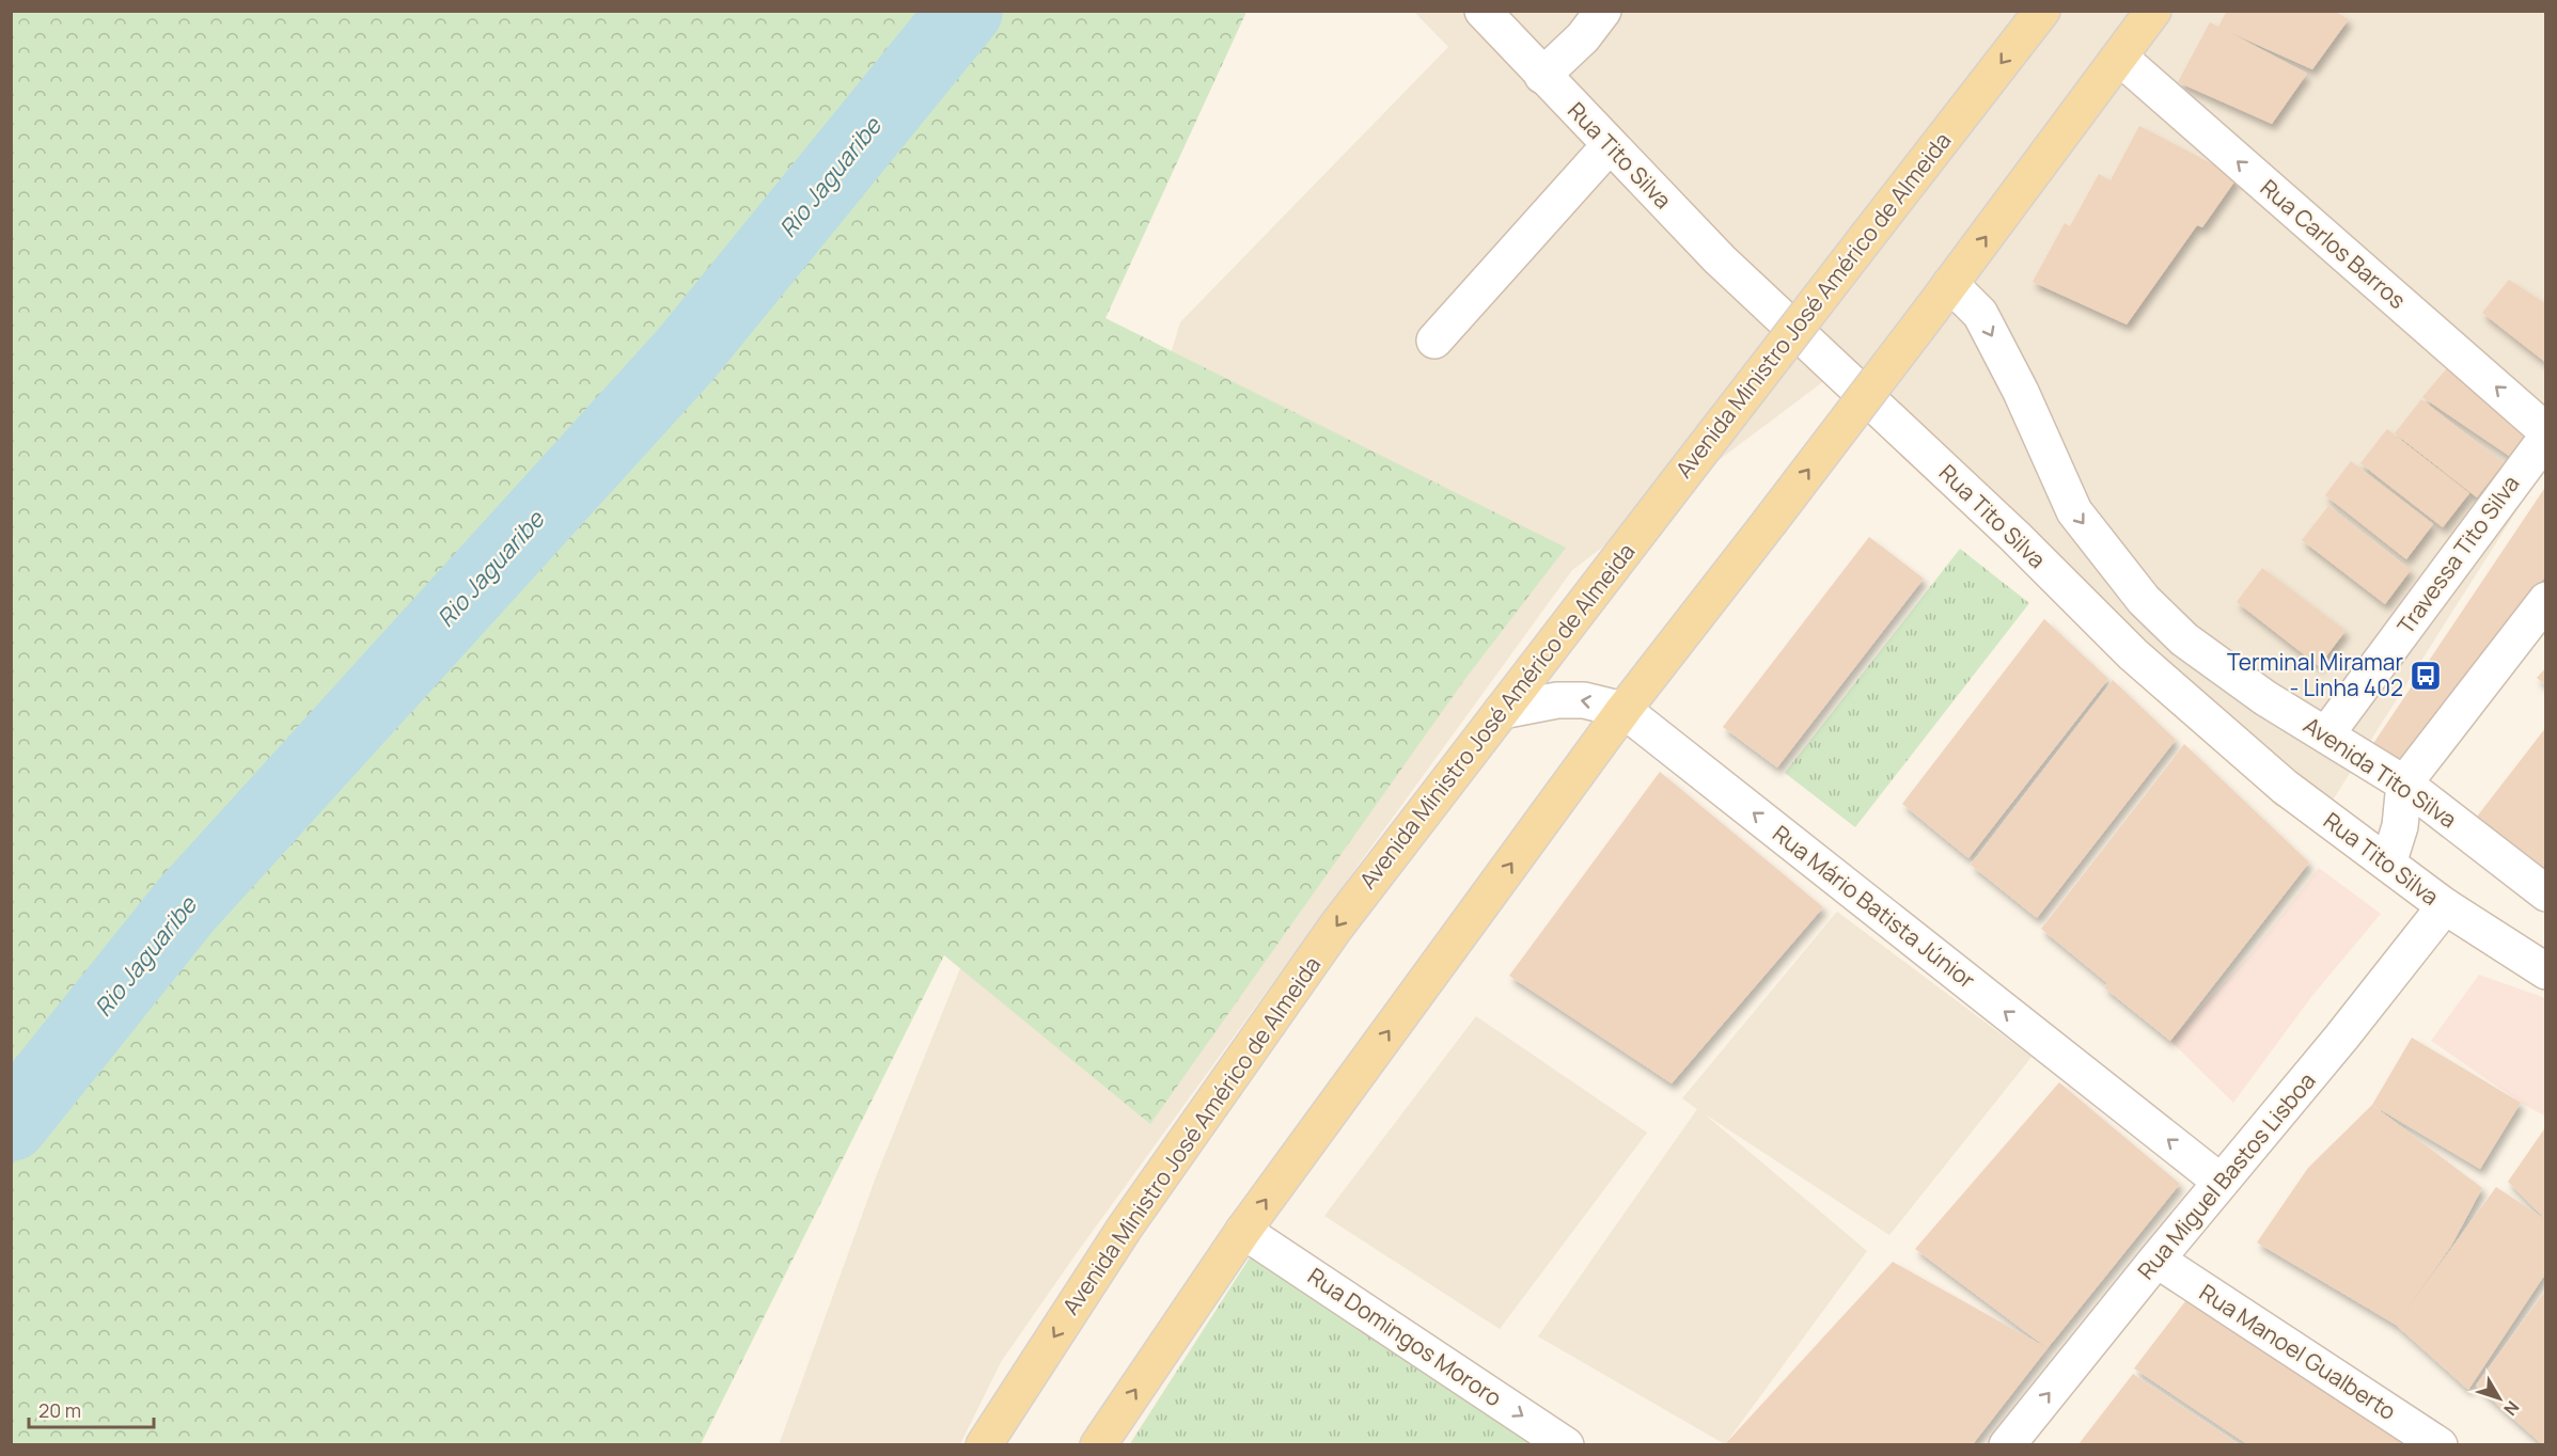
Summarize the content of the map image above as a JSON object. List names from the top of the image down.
{
  "streets": {
    "main road": ["Avenida Ministro José Américo de Almeida"],
    "street": [
      "Rua Tito Silva",
      "Rua Carlos Barros",
      "Travessa Tito Silva",
      "Avenida Tito Silva",
      "Rua Mário Batista Júnior",
      "Rua Miguel Bastos Lisboa",
      "Rua Domingos Mororo",
      "Rua Manoel Gualberto"
    ]
  },
  "crossings": [
    ["Rua Tito Silva", "Rua Miguel Bastos Lisboa"],
    ["Avenida Ministro José Américo de Almeida", "Rua Mário Batista Júnior"],
    ["Travessa Tito Silva", "Avenida Tito Silva"],
    ["Rua Mário Batista Júnior", "Rua Miguel Bastos Lisboa"],
    ["Rua Miguel Bastos Lisboa", "Rua Manoel Gualberto"]
  ],
  "one_way": [
    "Rua Carlos Barros",
    "Avenida Tito Silva",
    "Rua Mário Batista Júnior",
    "Rua Domingos Mororo"
  ],
  "water": ["Rio Jaguaribe"],
  "places": {
    "bus stop": ["Terminal Miramar - Linha 402"]
  },
  "scale_bar": "20 m",
  "north": "bottom right"
}
